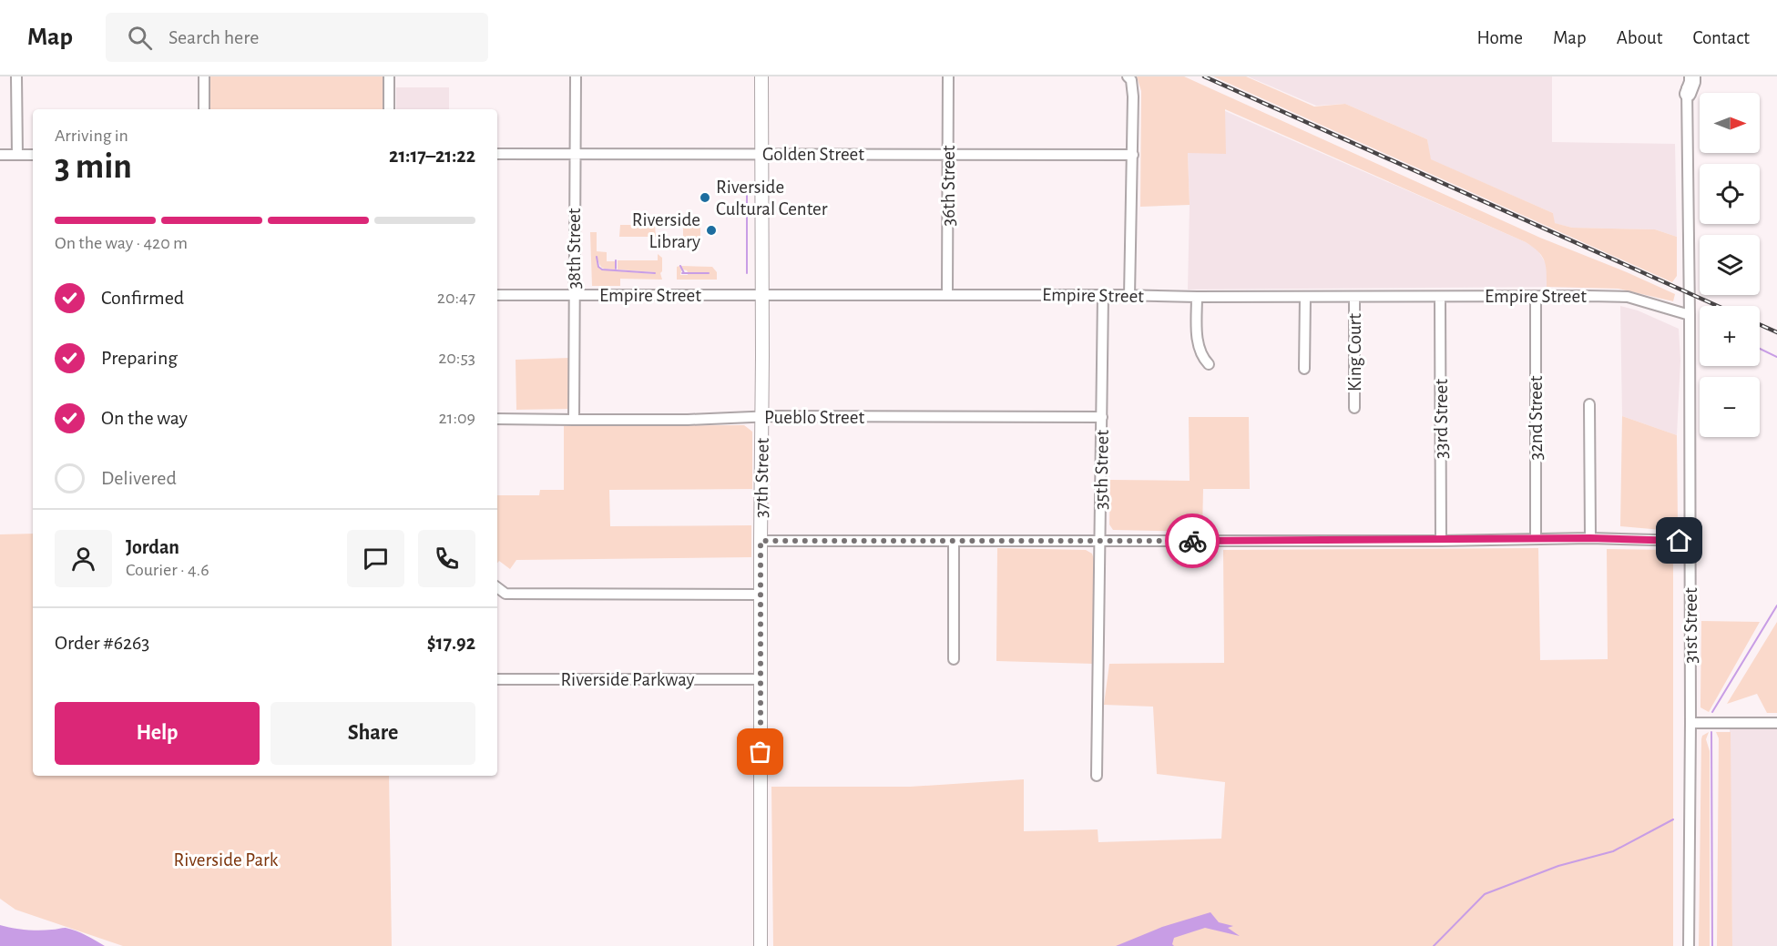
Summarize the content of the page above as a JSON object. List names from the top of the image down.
{
  "streets": {
    "main road": ["37th Street"],
    "street": [
      "Golden Street",
      "36th Street",
      "38th Street",
      "Empire Street",
      "King Court",
      "Pueblo Street",
      "32nd Street",
      "33rd Street",
      "35th Street",
      "31st Street",
      "Riverside Parkway"
    ]
  },
  "crossings": [
    ["Golden Street", "36th Street"],
    ["Golden Street", "38th Street"],
    ["Golden Street", "37th Street"],
    ["36th Street", "Empire Street"],
    ["38th Street", "Empire Street"],
    ["38th Street", "Pueblo Street"],
    ["Empire Street", "King Court"],
    ["Empire Street", "32nd Street"],
    ["Empire Street", "33rd Street"],
    ["Empire Street", "35th Street"],
    ["Empire Street", "37th Street"],
    ["Empire Street", "31st Street"],
    ["Pueblo Street", "35th Street"],
    ["Pueblo Street", "37th Street"],
    ["37th Street", "Riverside Parkway"]
  ],
  "parks": ["Riverside Park"],
  "places": ["Riverside Cultural Center", "Riverside Library"],
  "north": "right",
  "page": {
    "header": "Map",
    "search": "Search here",
    "nav": [
      "Home",
      "Map",
      "About",
      "Contact"
    ],
    "map_buttons": ["+", "−"],
    "heading": ["3 min", "Arriving in", "21:17–21:22"],
    "panel": [
      "Jordan",
      "Courier · 4.6",
      "Order #6263",
      "$17.92"
    ],
    "bar": "On the way · 420 m",
    "list": [
      ["Confirmed", "20:47"],
      ["Preparing", "20:53"],
      ["On the way", "21:09"],
      "Delivered"
    ],
    "buttons": ["Help", "Share"]
  }
}
